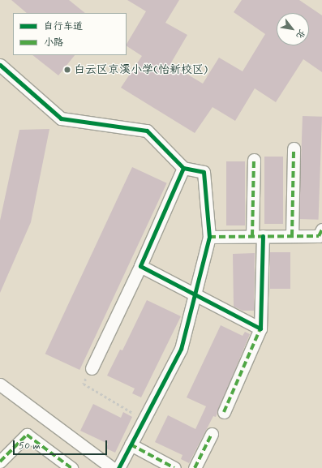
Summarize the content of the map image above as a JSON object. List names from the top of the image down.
{
  "places": ["白云区京溪小学(怡新校区)"],
  "legend": ["自行车道", "小路"],
  "scale_bar": "50 m",
  "north": "bottom right"
}
